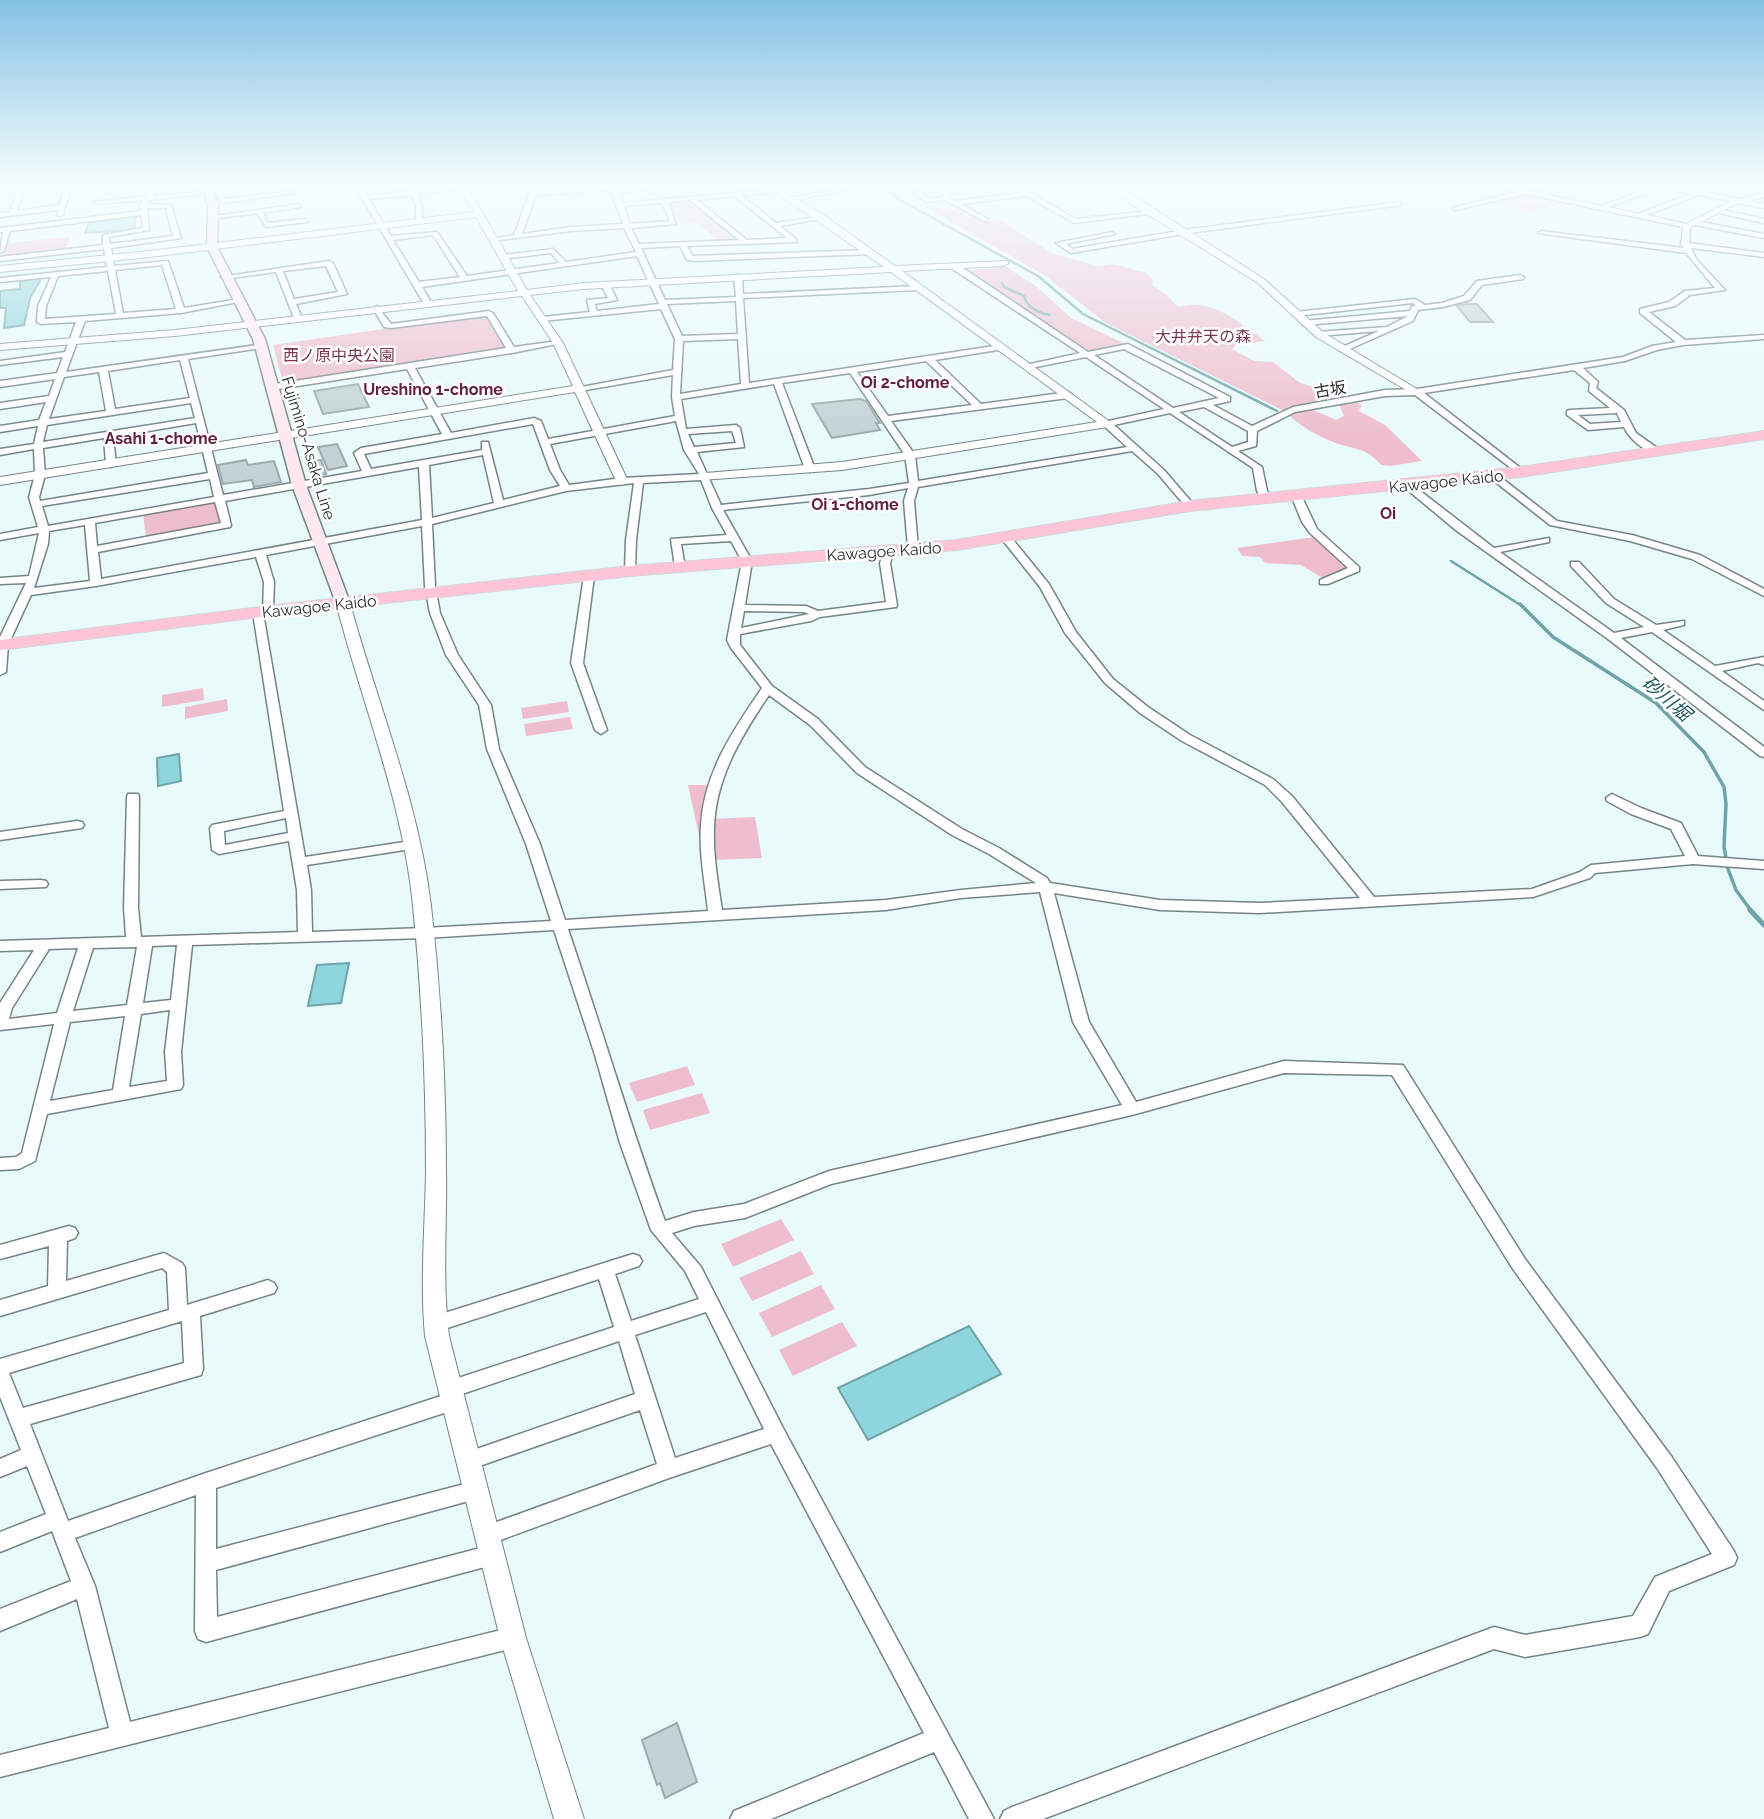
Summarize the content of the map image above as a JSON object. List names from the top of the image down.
{
  "streets": {
    "highway": ["Kawagoe Kaido"],
    "main road": ["Fujimino-Asaka Line"],
    "street": ["古坂"]
  },
  "crossings": [
    ["Fujimino-Asaka Line", "Kawagoe Kaido"]
  ],
  "districts": [
    "Oi 2-chome",
    "Ureshino 1-chome",
    "Asahi 1-chome",
    "Oi 1-chome",
    "Oi"
  ],
  "water": ["砂川堀"],
  "parks": ["大井弁天の森", "西ノ原中央公園"]
}
